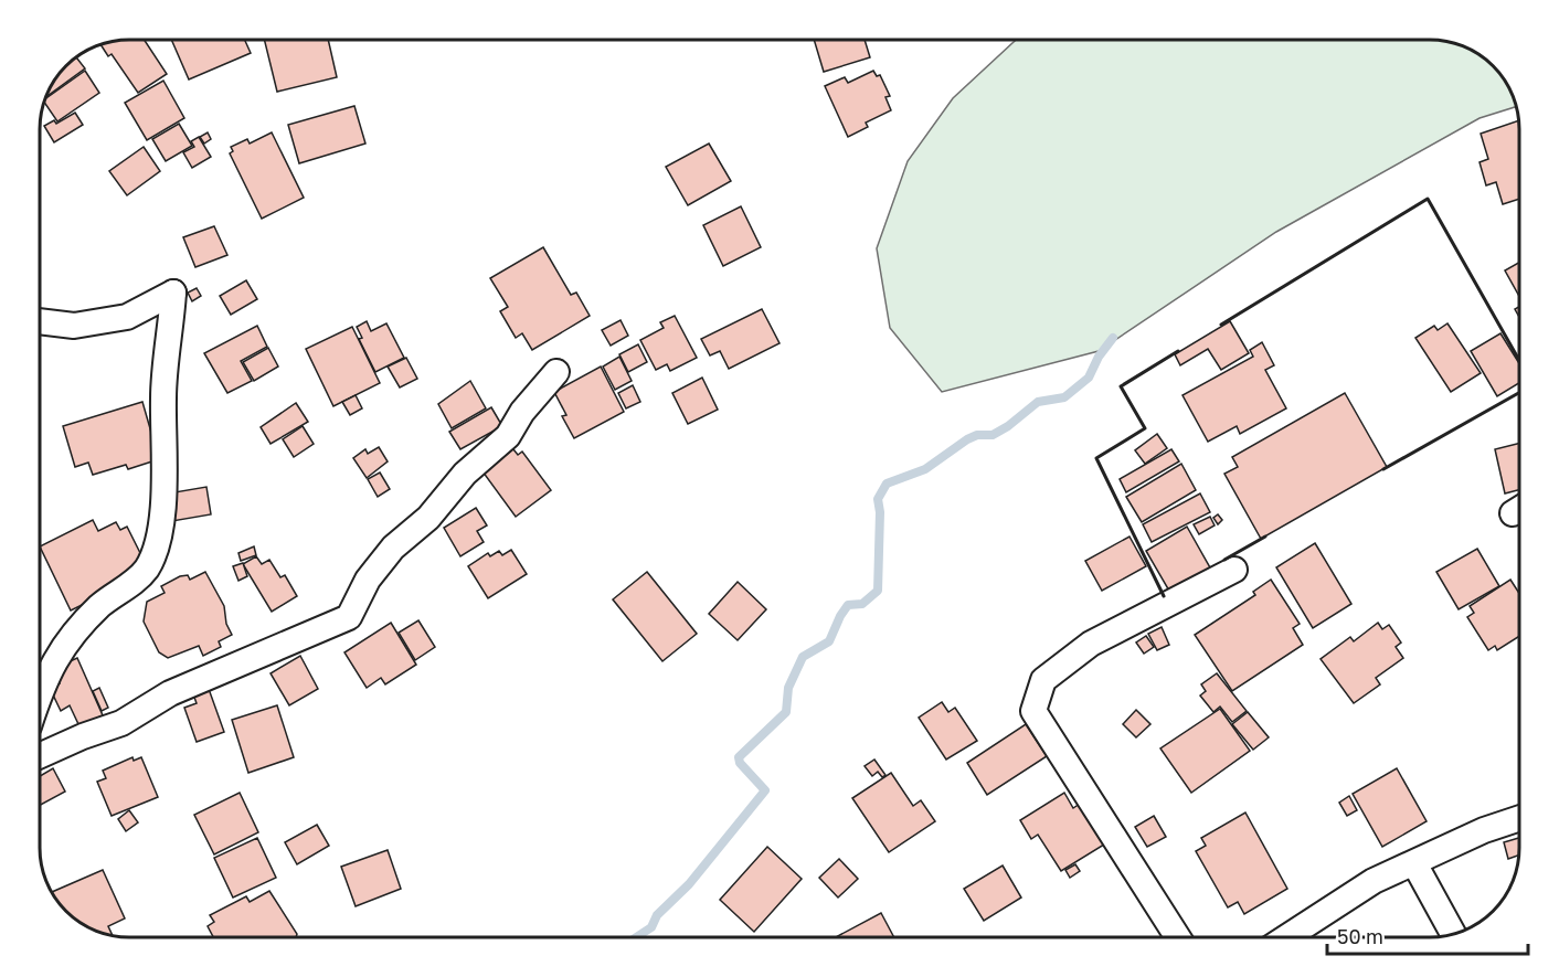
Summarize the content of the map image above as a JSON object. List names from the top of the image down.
{
  "scale_bar": "50 m"
}
